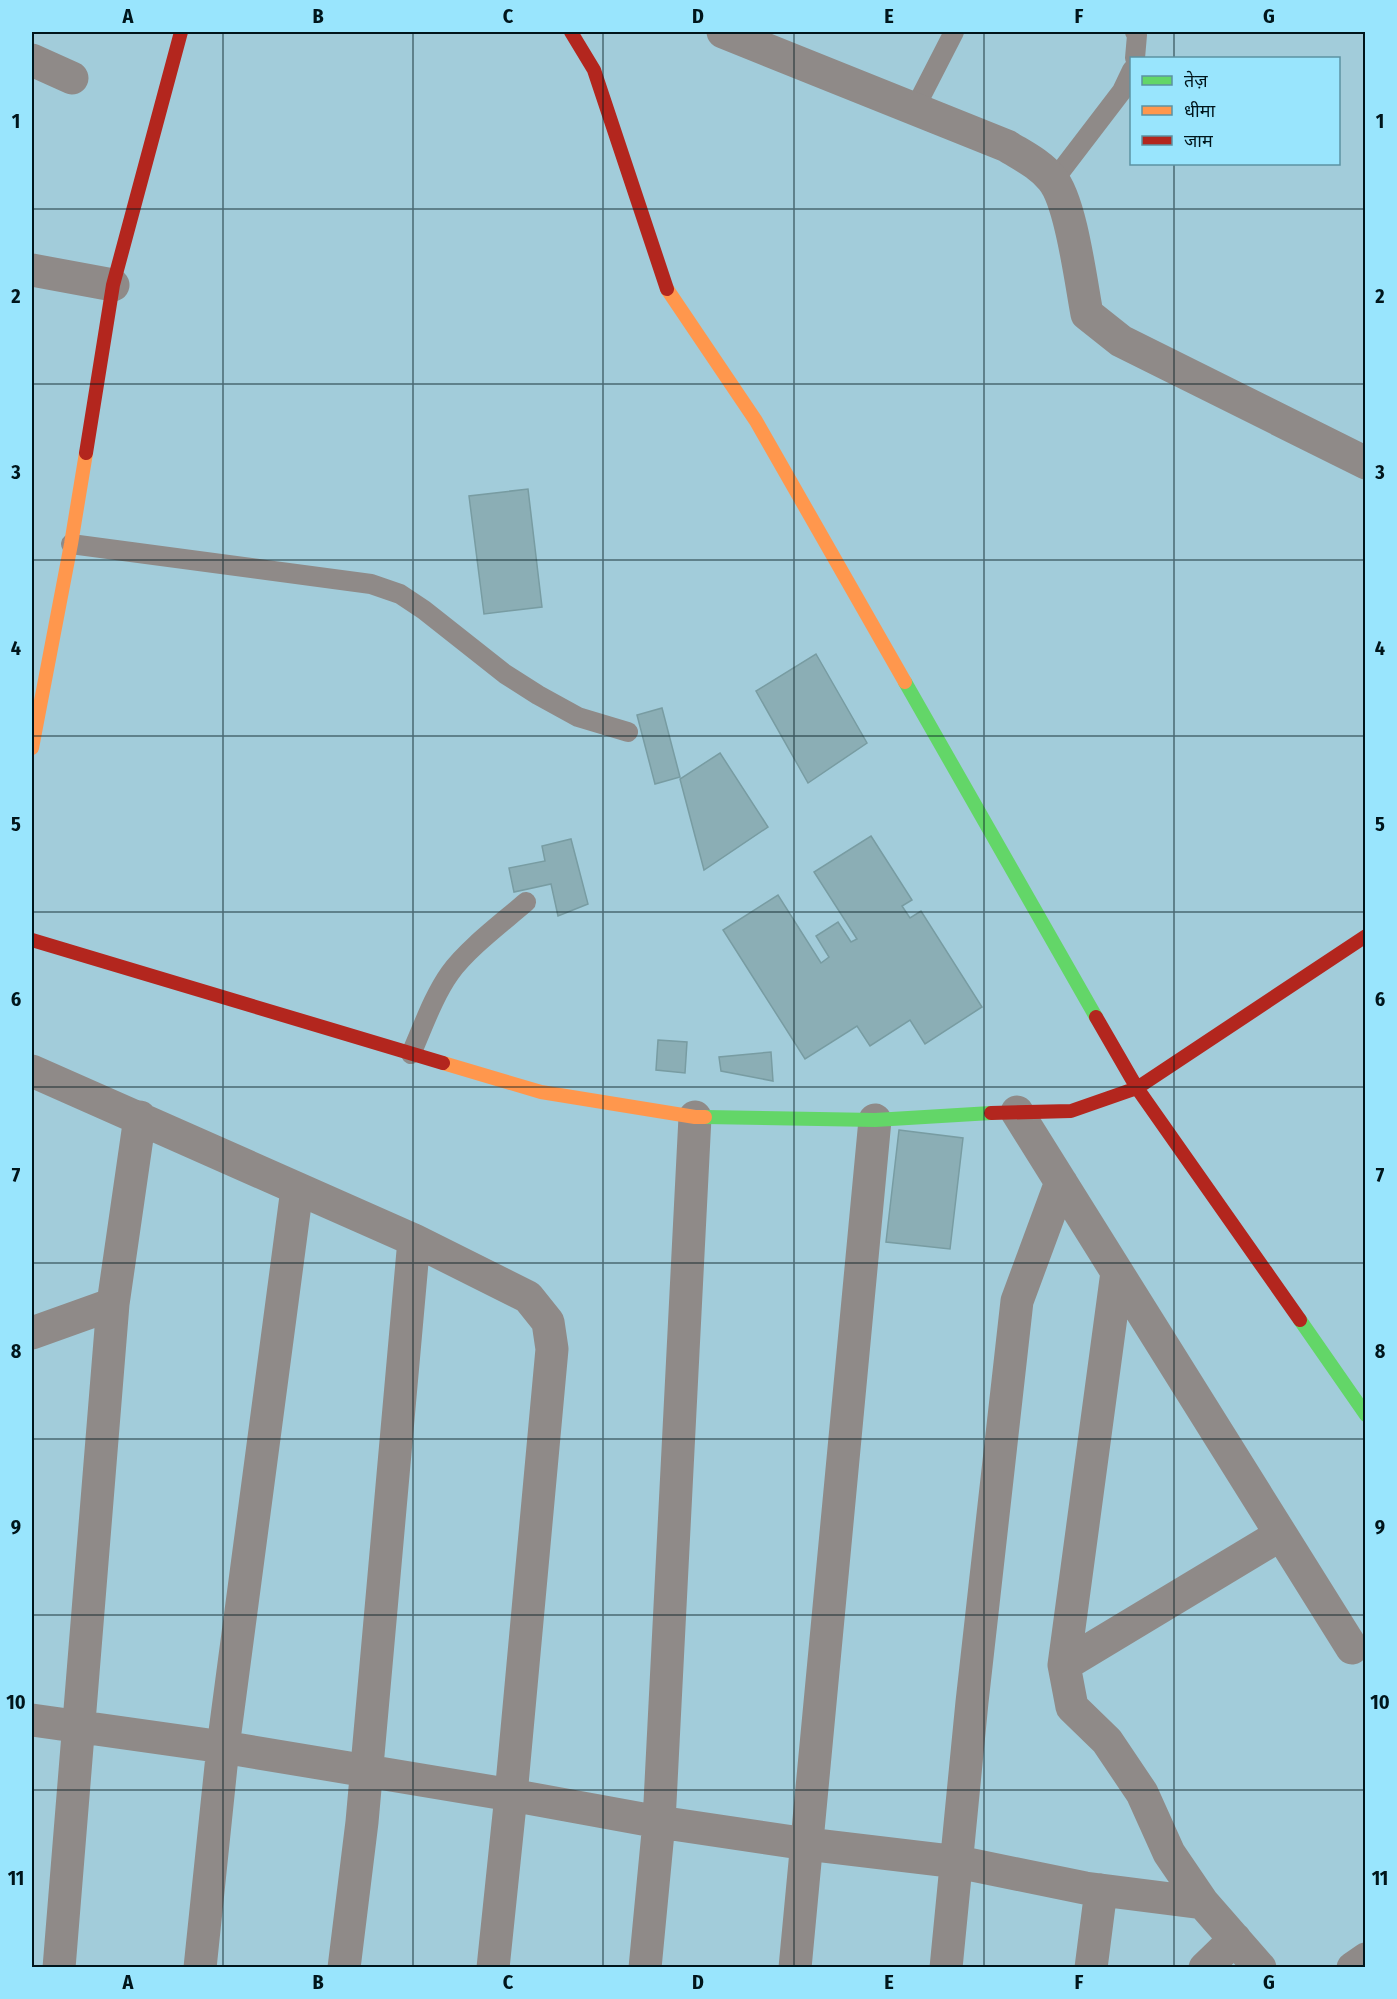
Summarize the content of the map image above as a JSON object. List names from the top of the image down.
{
  "legend": ["तेज़", "धीमा", "जाम"],
  "grid": {
    "columns": [
      "A",
      "B",
      "C",
      "D",
      "E",
      "F",
      "G"
    ],
    "rows": [
      "1",
      "2",
      "3",
      "4",
      "5",
      "6",
      "7",
      "8",
      "9",
      "10",
      "11"
    ]
  }
}
